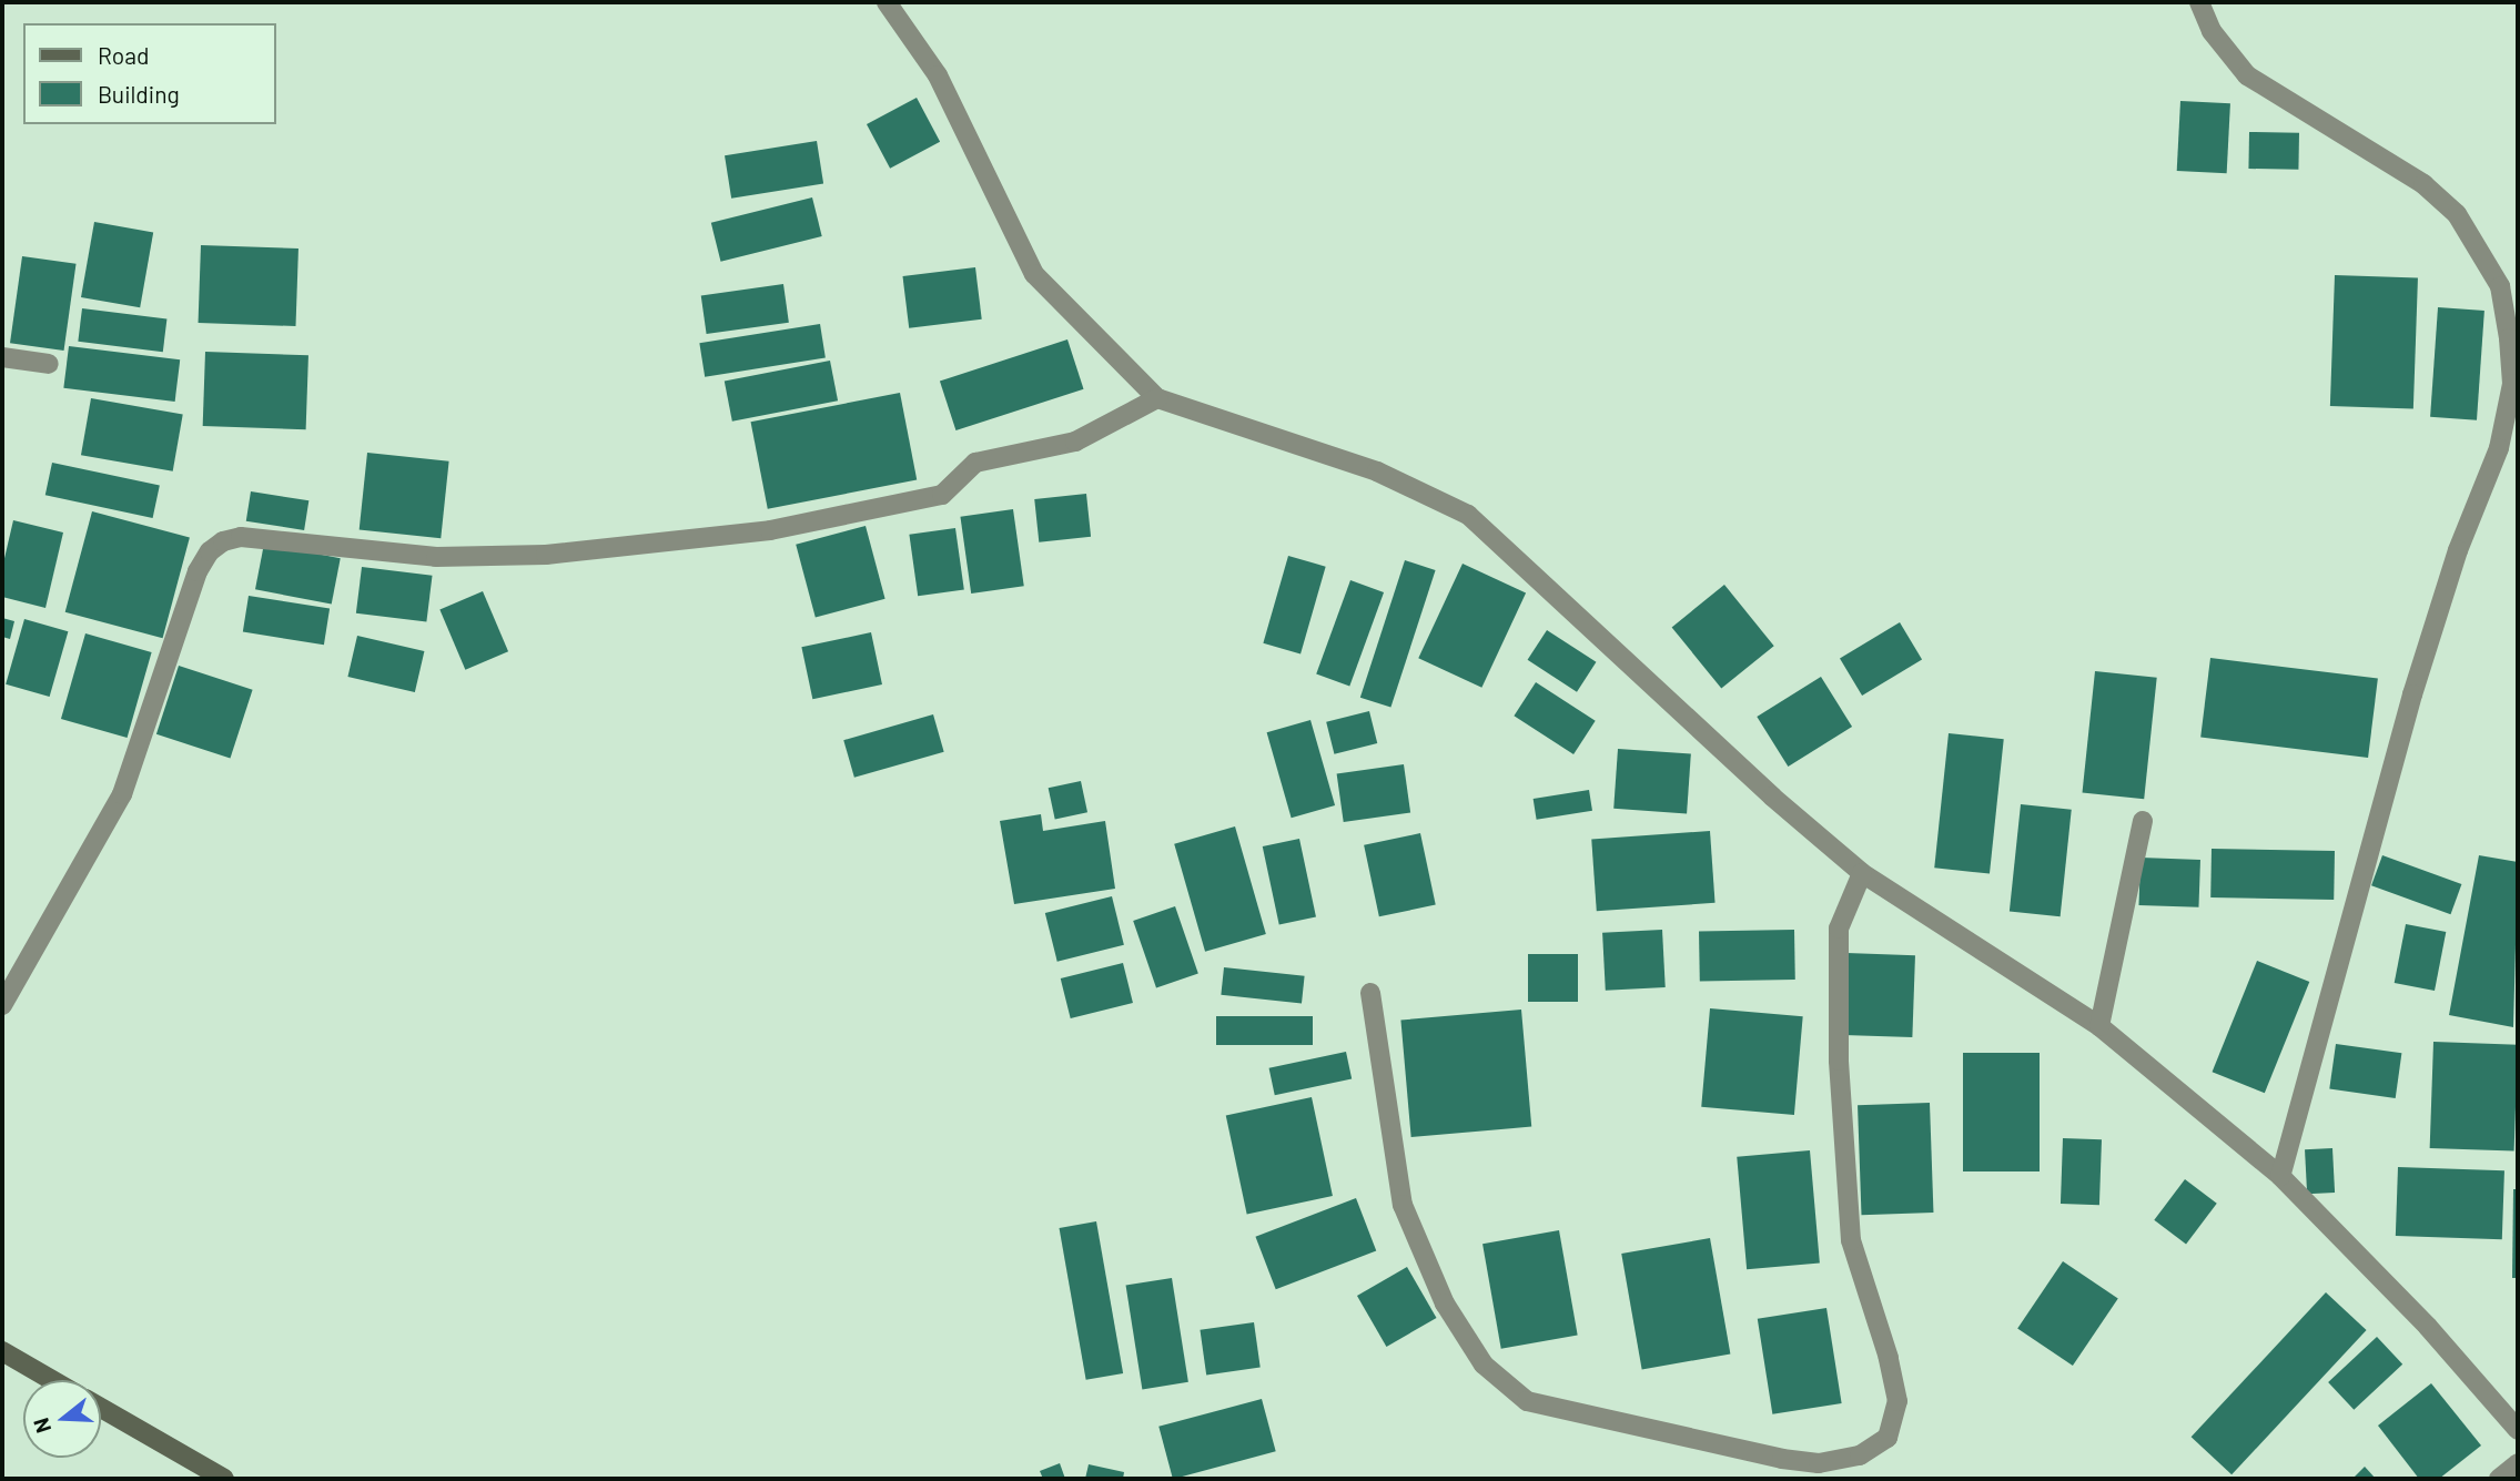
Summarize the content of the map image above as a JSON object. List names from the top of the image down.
{
  "legend": ["Road", "Building"],
  "north": "left"
}
